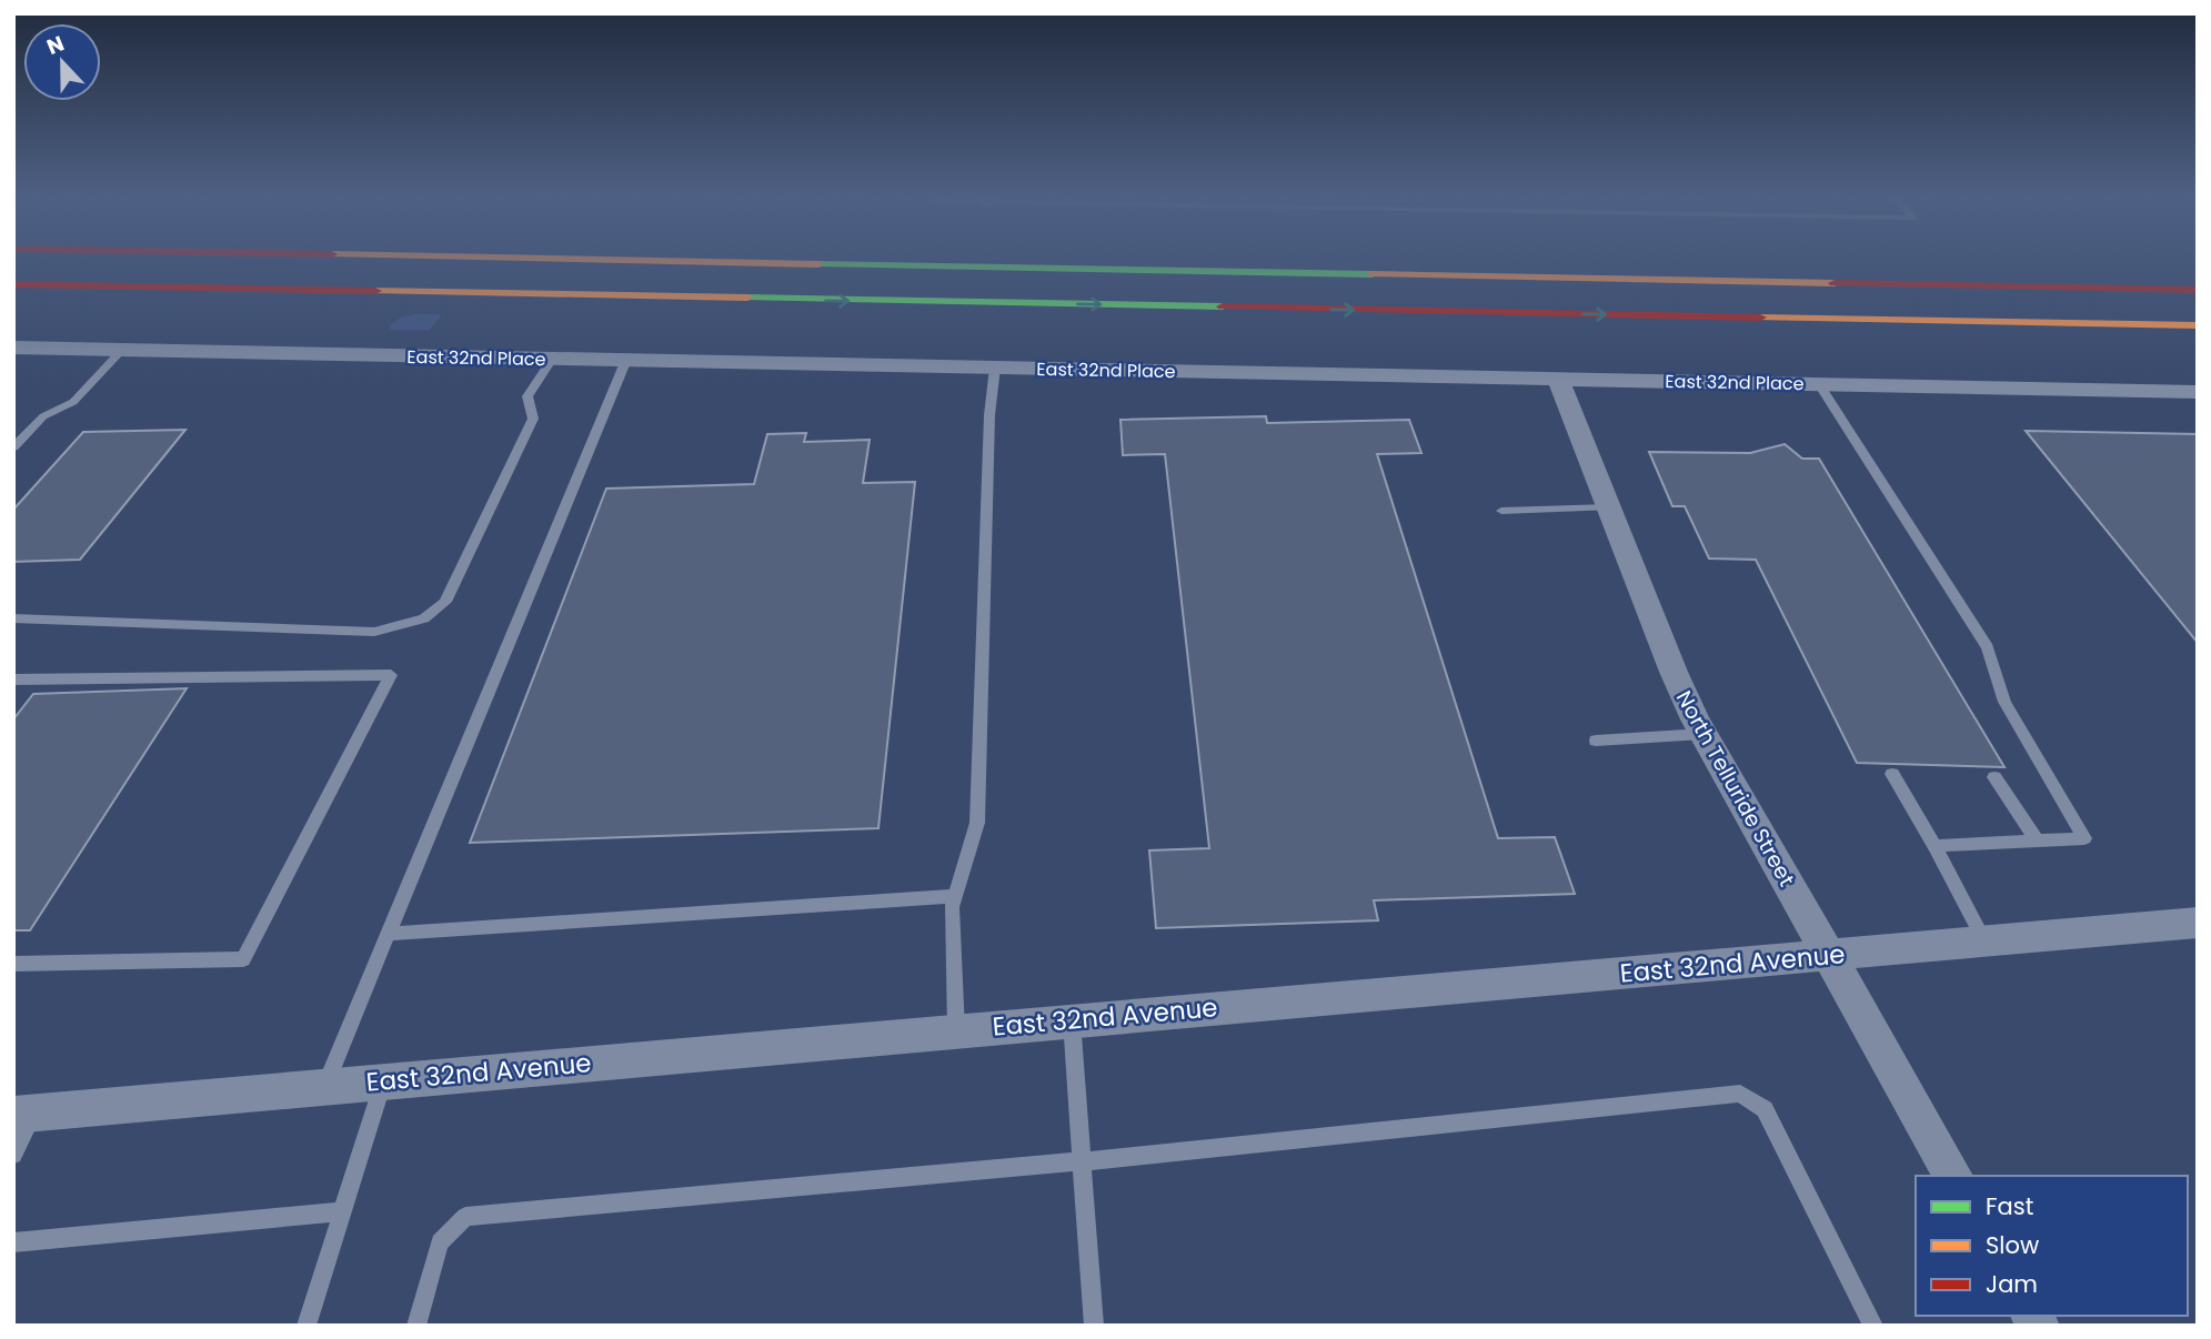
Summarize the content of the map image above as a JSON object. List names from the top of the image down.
{
  "streets": {
    "street": ["East 32nd Place", "North Telluride Street", "East 32nd Avenue"]
  },
  "crossings": [
    ["East 32nd Place", "North Telluride Street"],
    ["North Telluride Street", "East 32nd Avenue"]
  ],
  "legend": ["Fast", "Slow", "Jam"],
  "north": "top"
}
